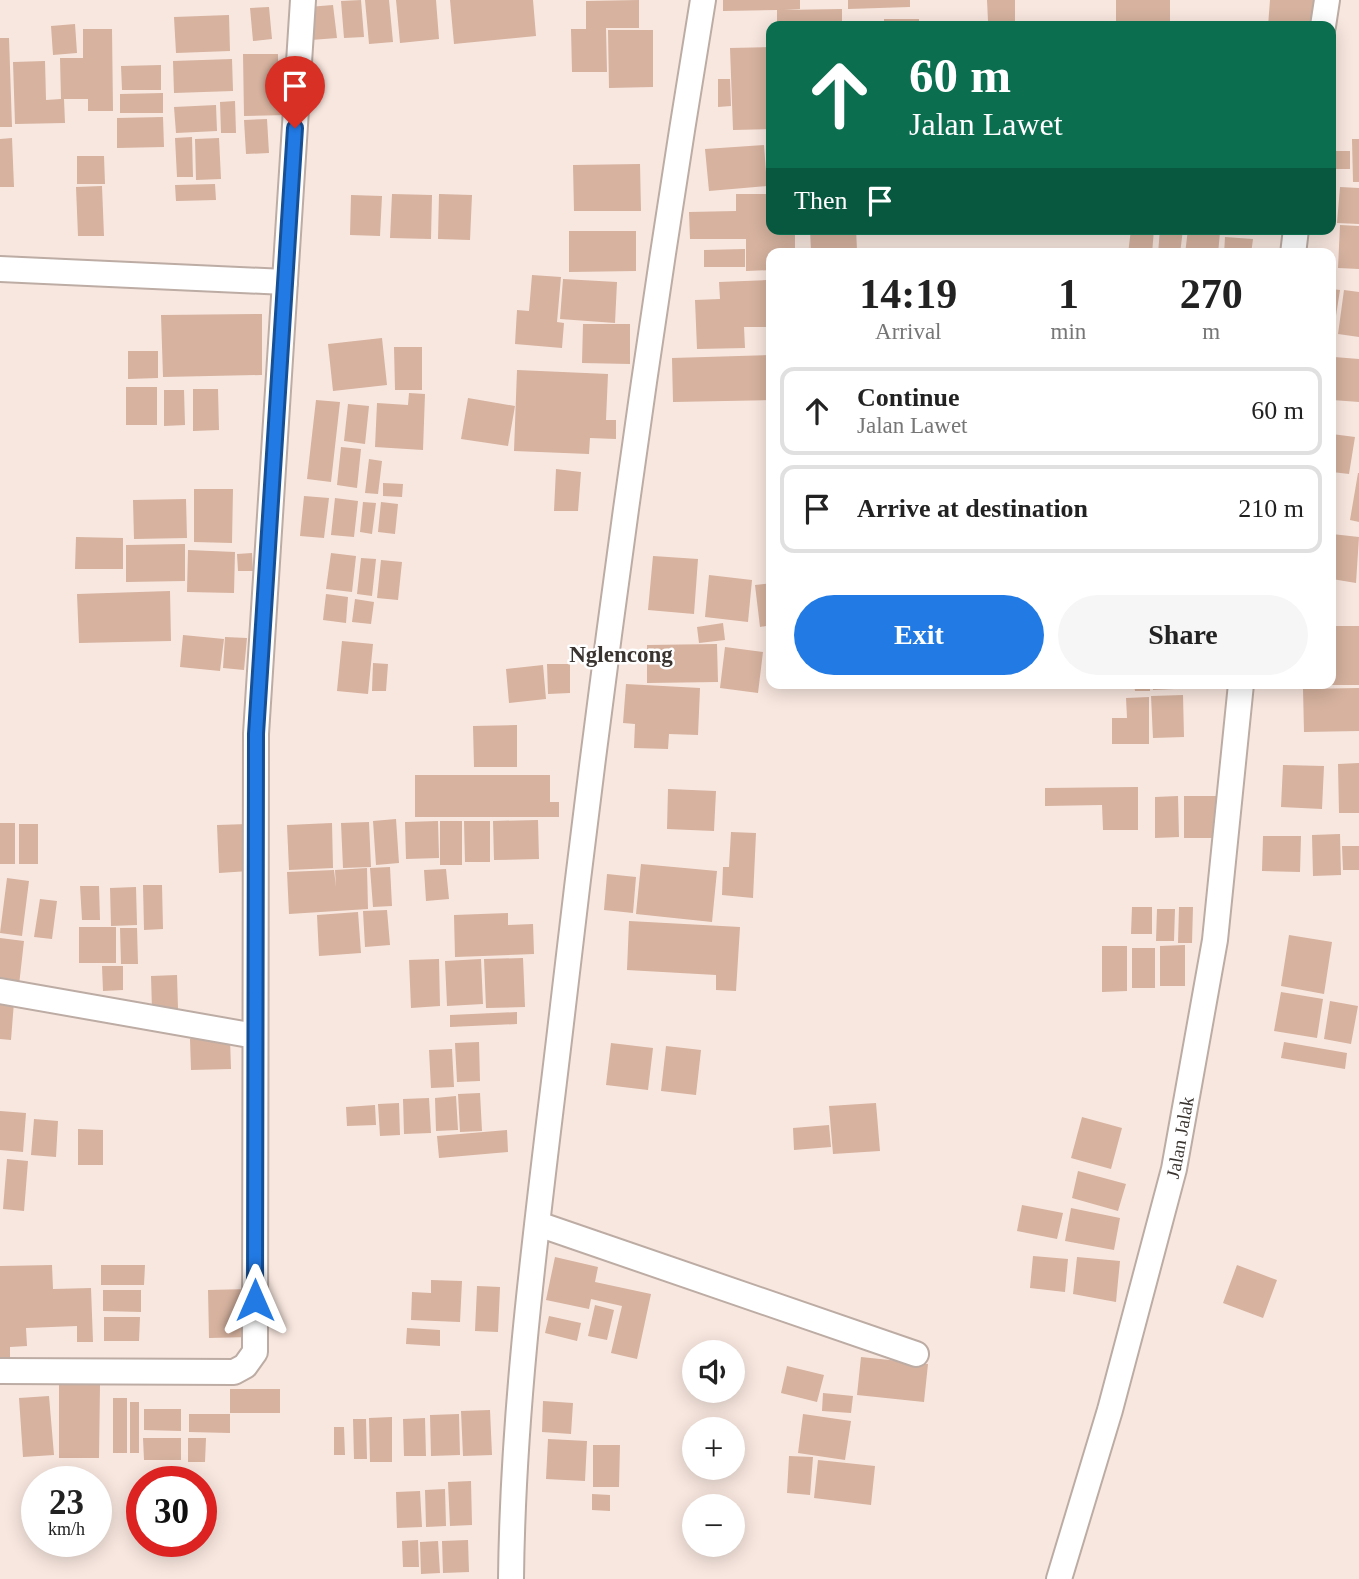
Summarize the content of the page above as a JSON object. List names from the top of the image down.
{
  "streets": {
    "street": ["Jalan Jalak"]
  },
  "districts": ["Nglencong"],
  "page": {
    "turn": ["60 m", "Jalan Lawet"],
    "then": "Then",
    "eta": [
      "14:19",
      "Arrival",
      "1",
      "min",
      "270",
      "m"
    ],
    "list": [
      {
        "name": "Continue",
        "note": "Jalan Lawet",
        "value": "60 m"
      },
      {
        "name": "Arrive at destination",
        "value": "210 m"
      }
    ],
    "buttons": ["Exit", "Share"],
    "map_buttons": ["+", "−"],
    "speed": "23 km/h",
    "limit": "30"
  }
}
